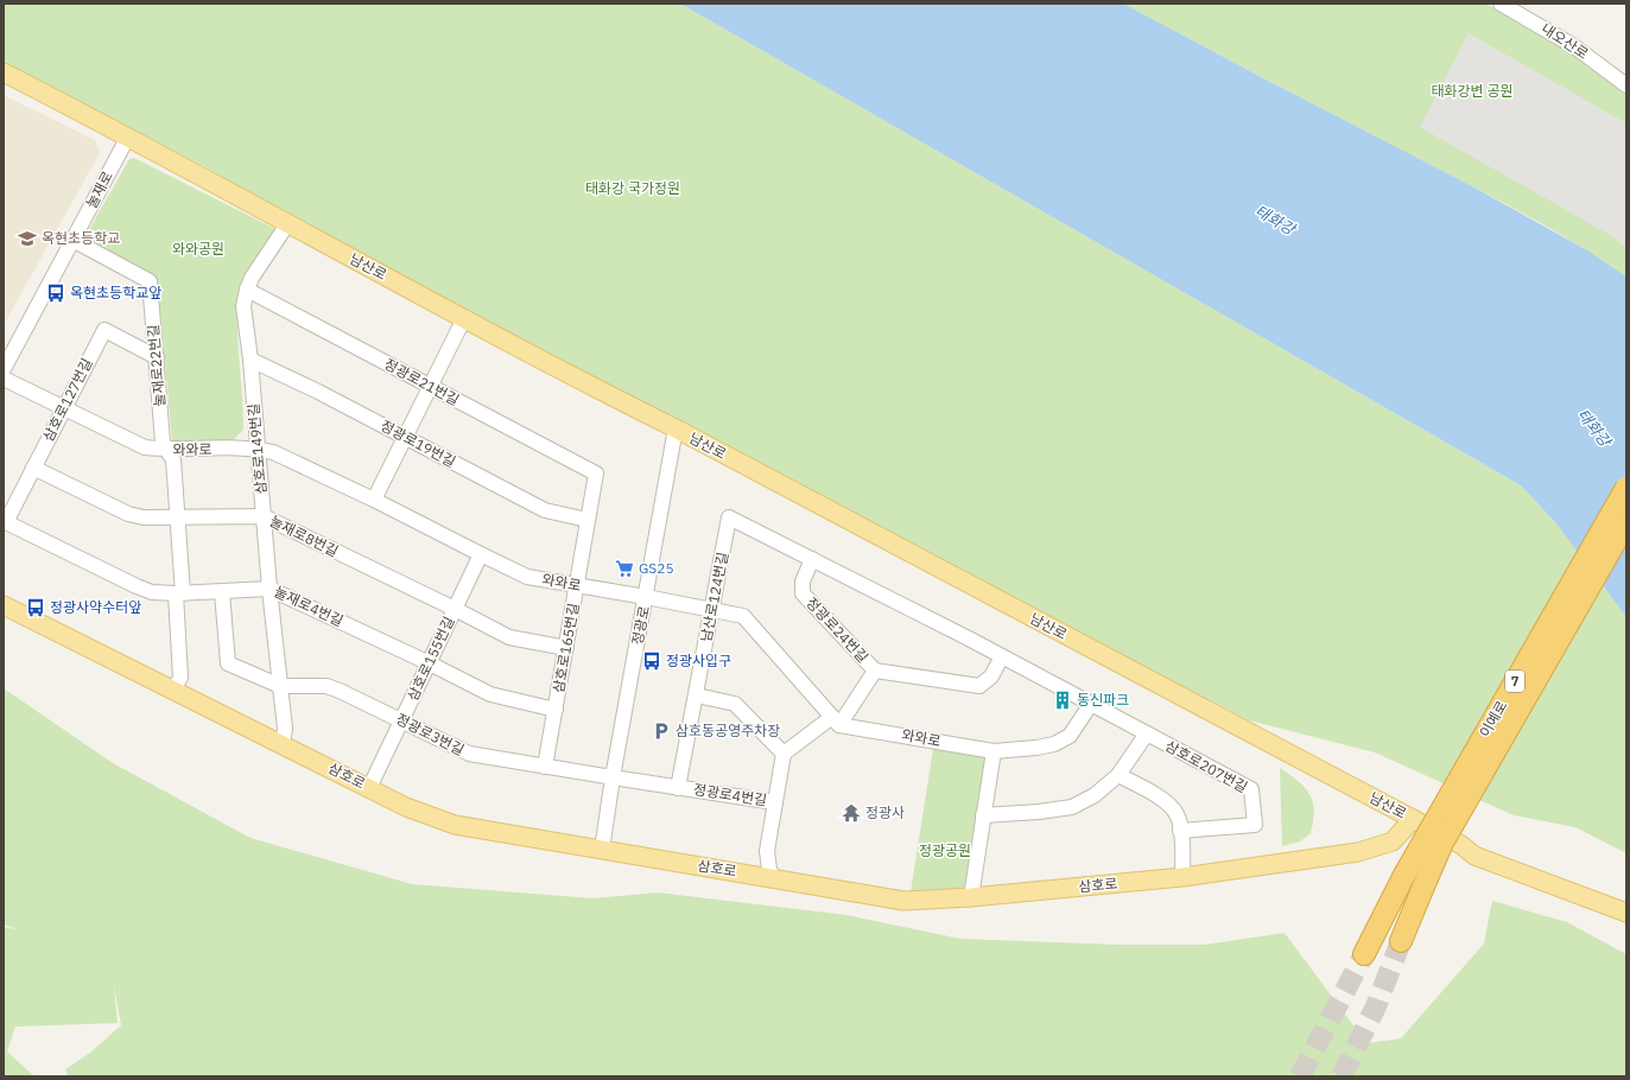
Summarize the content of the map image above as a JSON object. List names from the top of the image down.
{
  "streets": {
    "highway": ["7", "이예로"],
    "main road": ["남산로", "삼호로"],
    "street": [
      "내오산로",
      "눌재로",
      "눌재로22번길",
      "정광로21번길",
      "삼호로127번길",
      "정광로19번길",
      "삼호로149번길",
      "와와로",
      "눌재로8번길",
      "남산로124번길",
      "눌재로4번길",
      "정광로",
      "정광로24번길",
      "삼호로165번길",
      "삼호로155번길",
      "정광로3번길",
      "삼호로207번길",
      "정광로4번길"
    ]
  },
  "crossings": [
    ["눌재로", "남산로"],
    ["눌재로", "눌재로22번길"],
    ["남산로", "삼호로149번길"],
    ["남산로", "정광로"],
    ["남산로", "삼호로"],
    ["눌재로22번길", "삼호로127번길"],
    ["눌재로22번길", "와와로"],
    ["눌재로22번길", "눌재로8번길"],
    ["눌재로22번길", "눌재로4번길"],
    ["눌재로22번길", "삼호로"],
    ["정광로21번길", "삼호로149번길"],
    ["정광로21번길", "삼호로165번길"],
    ["삼호로127번길", "와와로"],
    ["삼호로127번길", "눌재로8번길"],
    ["삼호로127번길", "눌재로4번길"],
    ["정광로19번길", "삼호로149번길"],
    ["정광로19번길", "삼호로165번길"],
    ["삼호로149번길", "와와로"],
    ["삼호로149번길", "눌재로8번길"],
    ["삼호로149번길", "눌재로4번길"],
    ["삼호로149번길", "정광로3번길"],
    ["삼호로149번길", "삼호로"],
    ["와와로", "남산로124번길"],
    ["와와로", "정광로"],
    ["와와로", "삼호로165번길"],
    ["와와로", "삼호로155번길"],
    ["와와로", "삼호로207번길"],
    ["눌재로8번길", "삼호로165번길"],
    ["눌재로8번길", "삼호로155번길"],
    ["남산로124번길", "정광로24번길"],
    ["남산로124번길", "정광로4번길"],
    ["눌재로4번길", "삼호로165번길"],
    ["눌재로4번길", "삼호로155번길"],
    ["정광로", "정광로3번길"],
    ["정광로", "삼호로"],
    ["정광로", "정광로4번길"],
    ["삼호로165번길", "정광로3번길"],
    ["삼호로155번길", "정광로3번길"],
    ["삼호로155번길", "삼호로"],
    ["정광로3번길", "정광로4번길"]
  ],
  "water": ["태화강"],
  "parks": [
    "태화강변 공원",
    "태화강 국가정원",
    "와와공원",
    "정광공원"
  ],
  "places": {
    "school or university": ["옥현초등학교"],
    "bus stop": ["옥현초등학교앞", "정광사약수터앞", "정광사입구"],
    "supermarket": ["GS25"],
    "building": ["동신파크"],
    "parking": ["삼호동공영주차장"],
    "temple": ["정광사"]
  }
}
